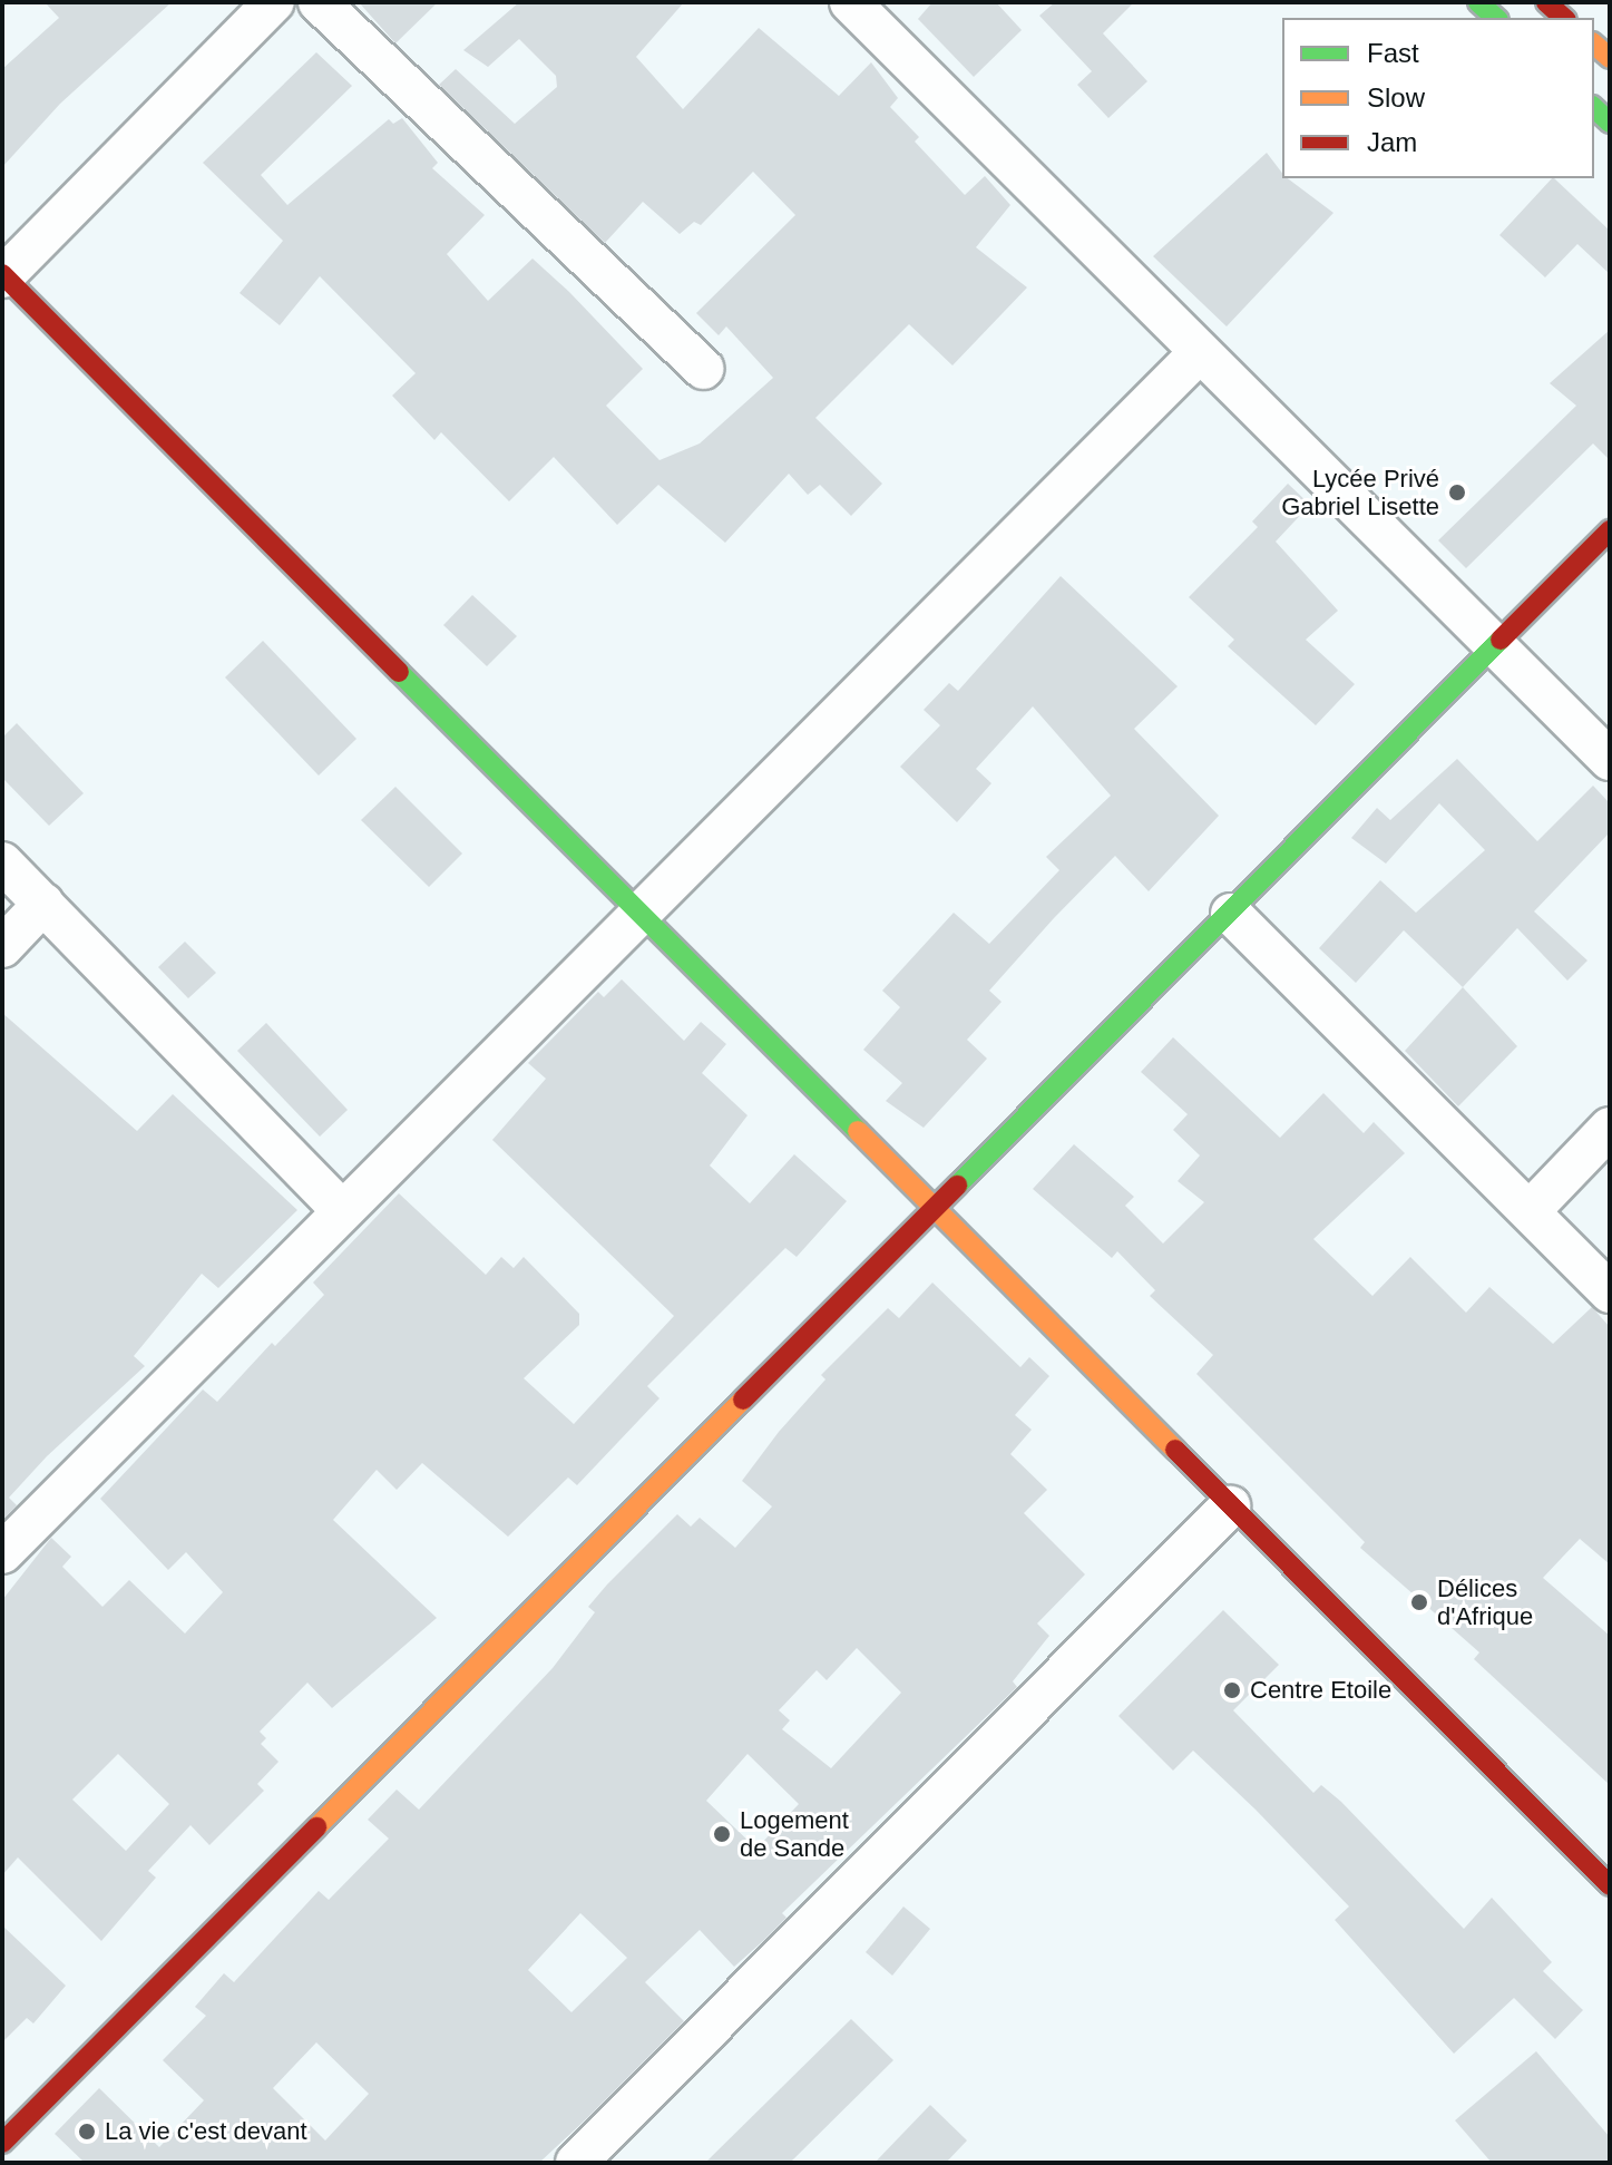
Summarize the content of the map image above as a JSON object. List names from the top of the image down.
{
  "places": [
    "Lycée Privé Gabriel Lisette",
    "Délices d'Afrique",
    "Centre Etoile",
    "Logement de Sande",
    "La vie c'est devant"
  ],
  "legend": ["Fast", "Slow", "Jam"]
}
